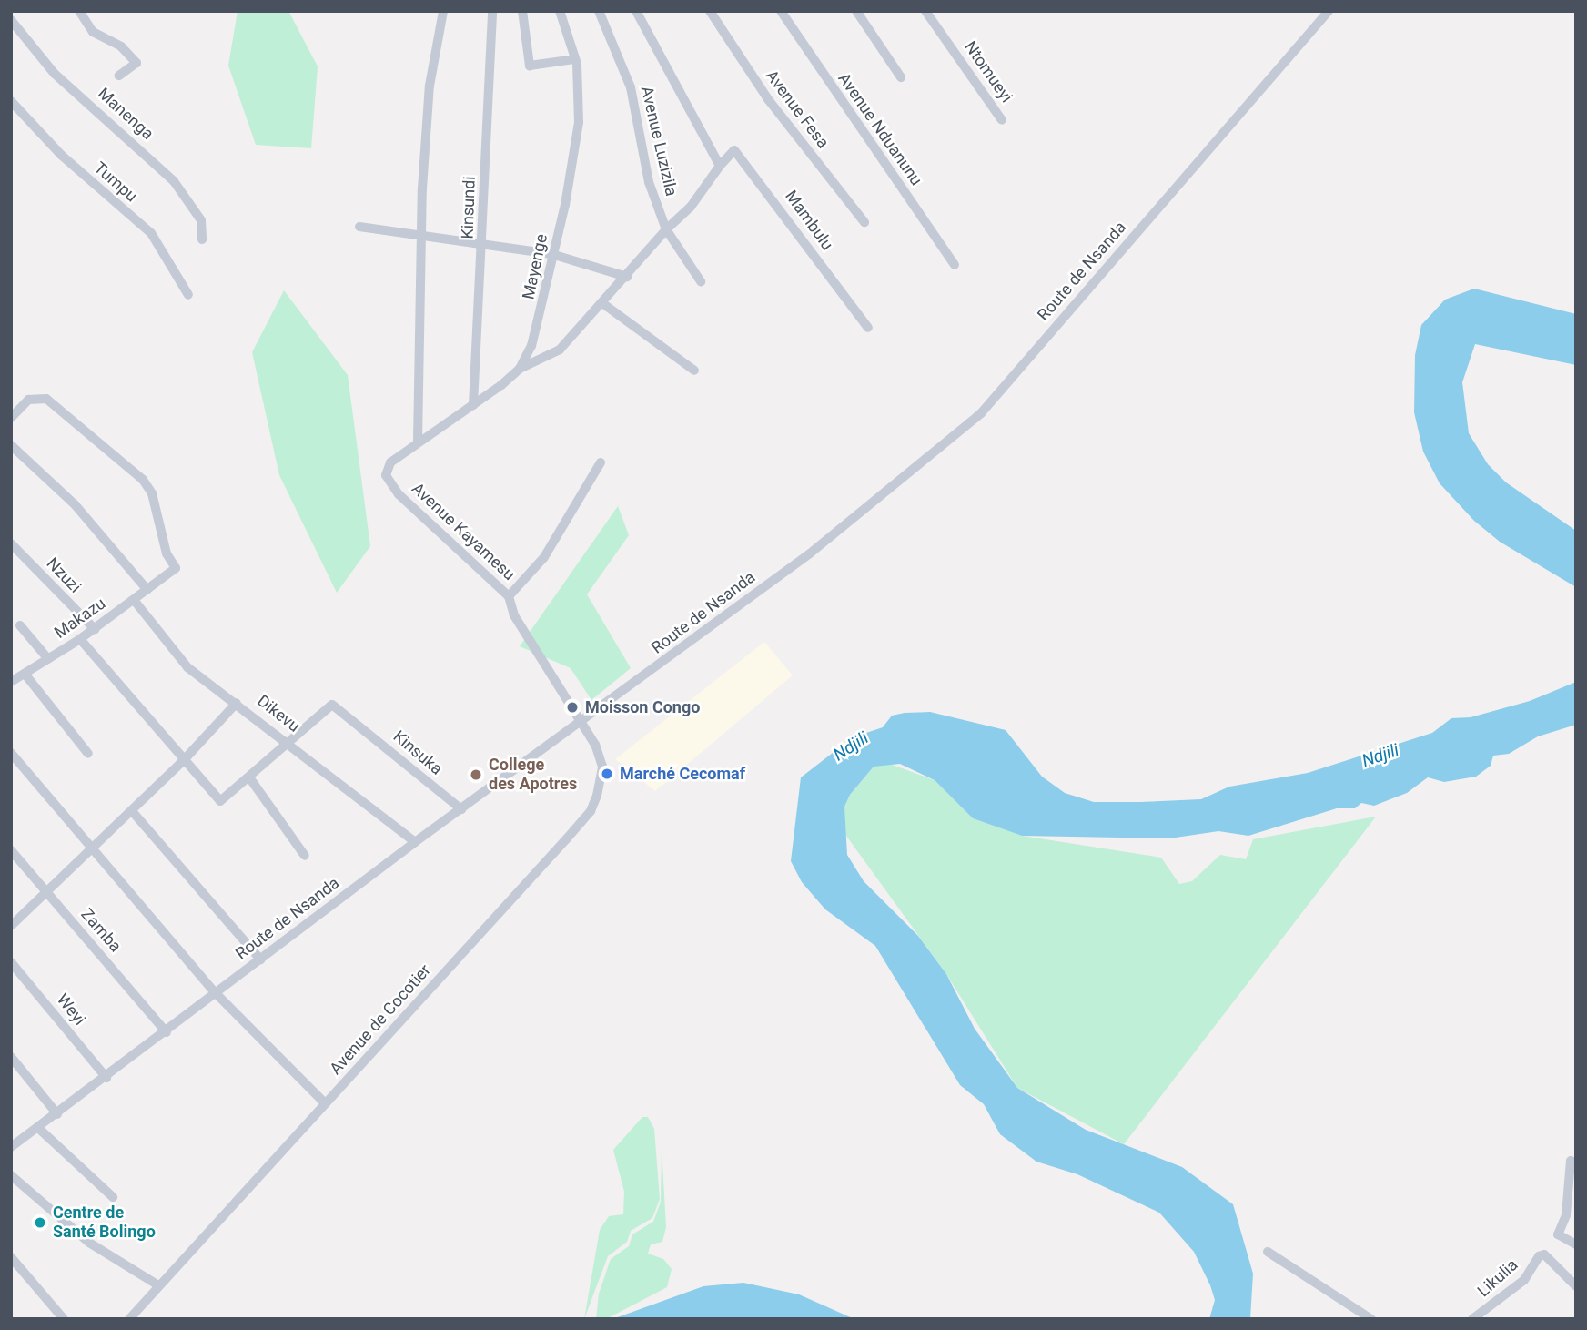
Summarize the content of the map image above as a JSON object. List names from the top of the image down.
{
  "streets": {
    "street": [
      "Ntomueyi",
      "Avenue Fesa",
      "Manenga",
      "Avenue Nduanunu",
      "Avenue Luzizila",
      "Tumpu",
      "Kinsundi",
      "Mambulu",
      "Mayenge",
      "Route de Nsanda",
      "Avenue Kayamesu",
      "Nzuzi",
      "Makazu",
      "Dikevu",
      "Kinsuka",
      "Zamba",
      "Weyi",
      "Avenue de Cocotier",
      "Likulia"
    ]
  },
  "crossings": [
    ["Kinsundi", "Mayenge"],
    ["Mayenge", "Avenue Kayamesu"],
    ["Route de Nsanda", "Avenue Kayamesu"],
    ["Route de Nsanda", "Dikevu"],
    ["Route de Nsanda", "Kinsuka"],
    ["Route de Nsanda", "Zamba"],
    ["Route de Nsanda", "Weyi"],
    ["Route de Nsanda", "Avenue de Cocotier"],
    ["Avenue Kayamesu", "Avenue de Cocotier"],
    ["Nzuzi", "Makazu"],
    ["Makazu", "Dikevu"],
    ["Dikevu", "Kinsuka"]
  ],
  "water": ["Ndjili"],
  "places": [
    "Moisson Congo",
    "Marché Cecomaf",
    "College des Apotres",
    "Centre de Santé Bolingo"
  ]
}
